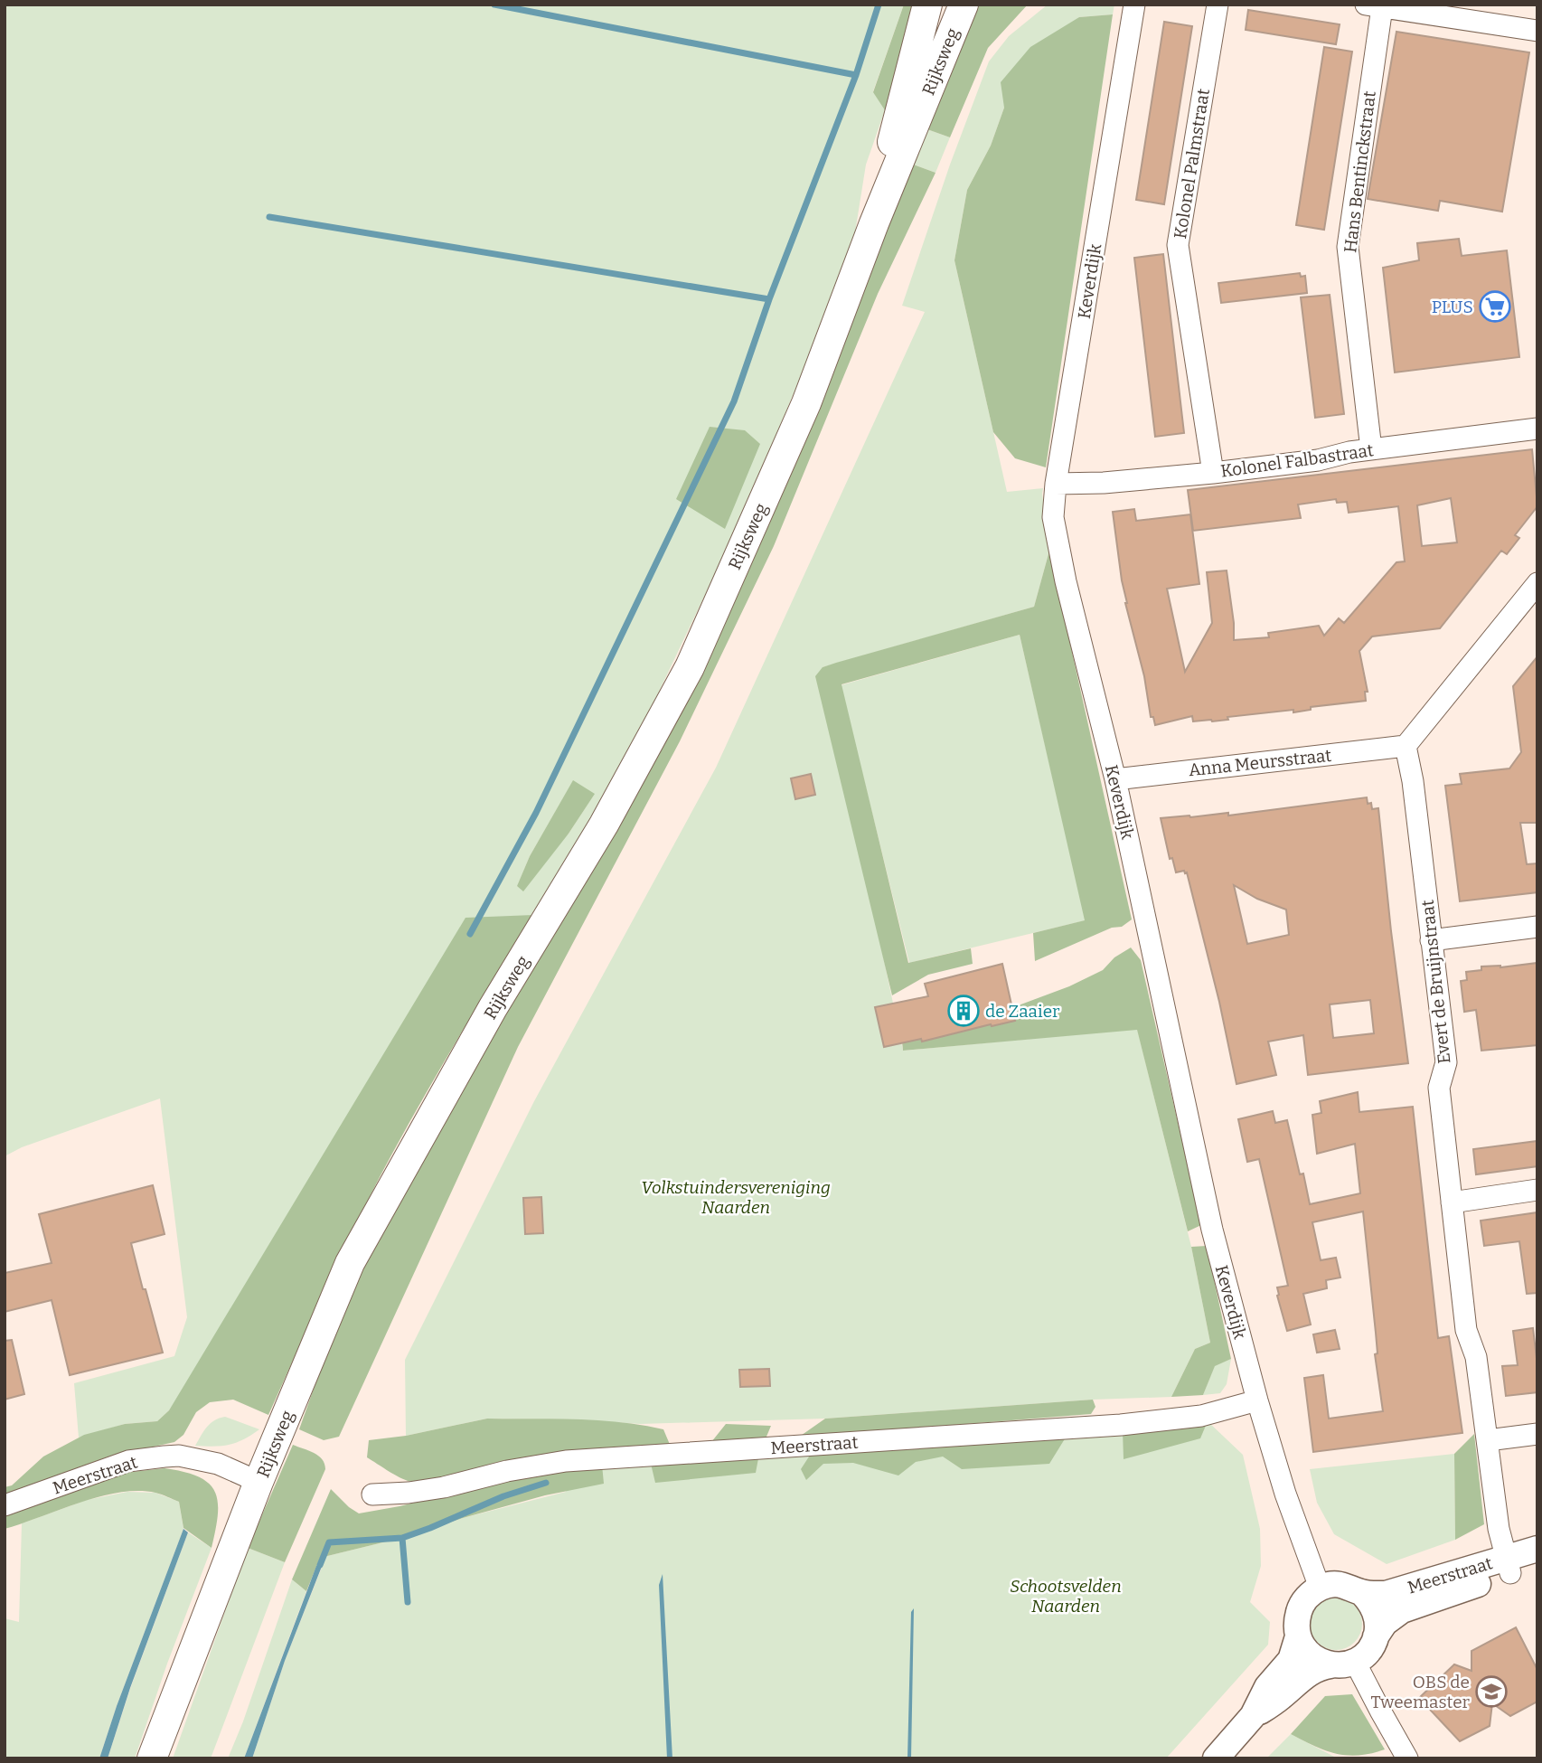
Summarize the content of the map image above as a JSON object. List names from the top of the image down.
{
  "streets": {
    "main road": ["Rijksweg"],
    "street": [
      "Kolonel Palmstraat",
      "Hans Bentinckstraat",
      "Keverdijk",
      "Kolonel Falbastraat",
      "Anna Meursstraat",
      "Evert de Bruijnstraat",
      "Meerstraat"
    ]
  },
  "crossings": [
    ["Rijksweg", "Meerstraat"],
    ["Kolonel Palmstraat", "Kolonel Falbastraat"],
    ["Hans Bentinckstraat", "Kolonel Falbastraat"],
    ["Keverdijk", "Kolonel Falbastraat"],
    ["Keverdijk", "Anna Meursstraat"],
    ["Keverdijk", "Meerstraat"],
    ["Anna Meursstraat", "Evert de Bruijnstraat"],
    ["Evert de Bruijnstraat", "Meerstraat"]
  ],
  "parks": ["Volkstuindersvereniging Naarden", "Schootsvelden Naarden"],
  "places": {
    "supermarket": ["PLUS"],
    "building": ["de Zaaier"],
    "school or university": ["OBS de Tweemaster"]
  }
}
